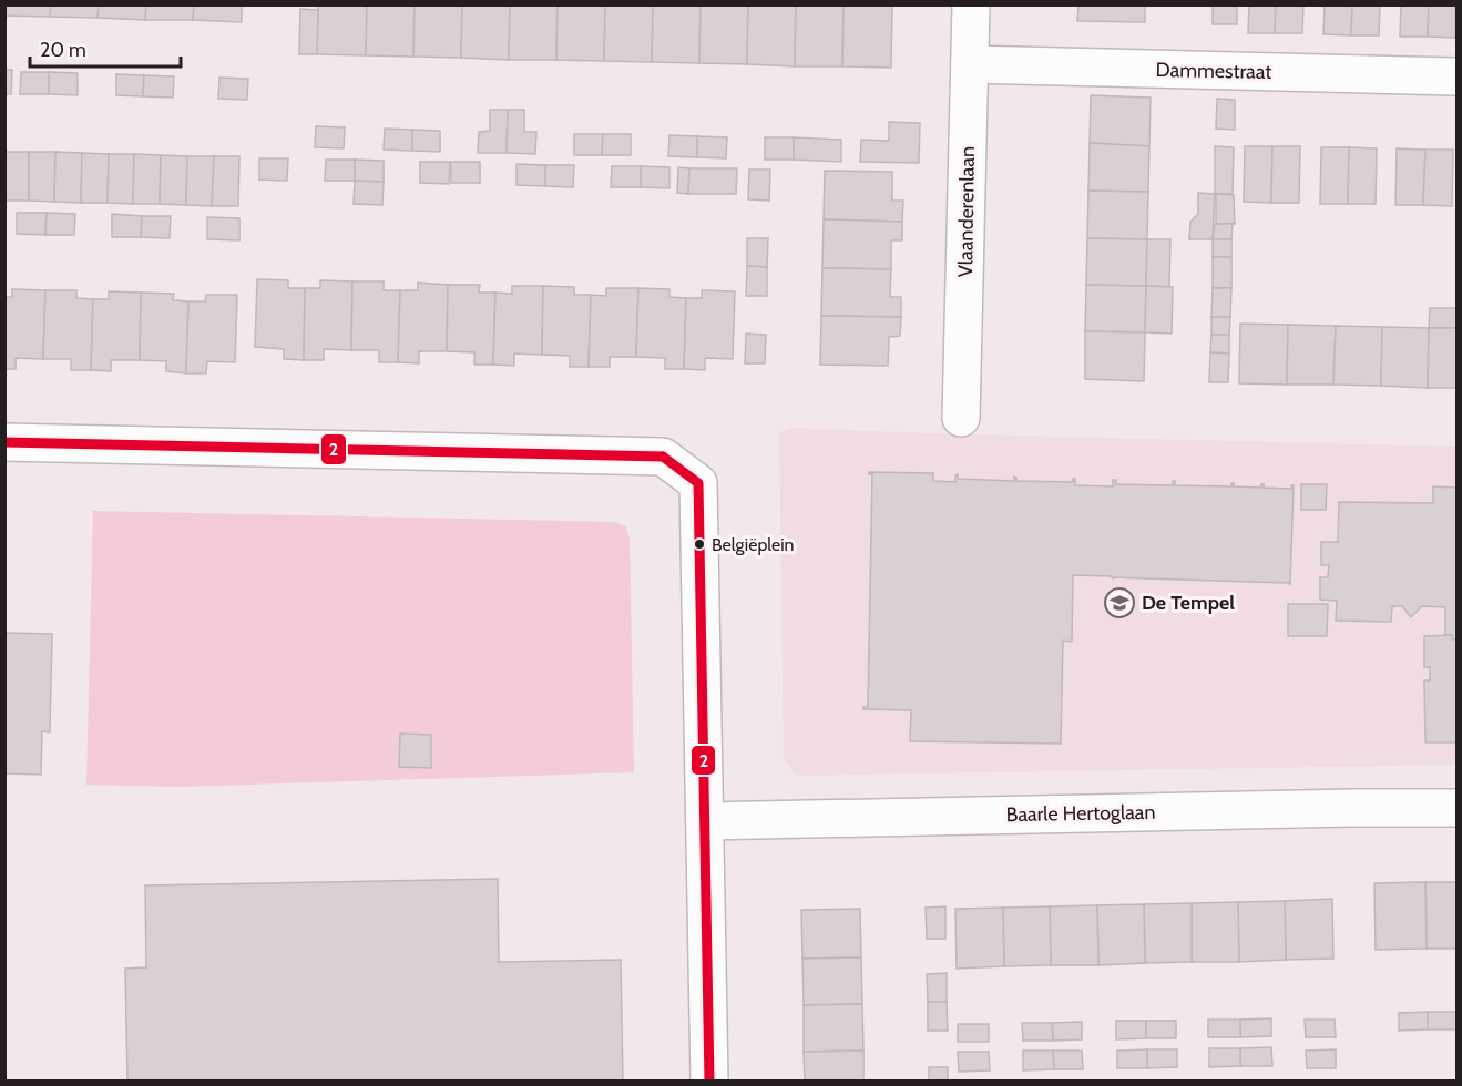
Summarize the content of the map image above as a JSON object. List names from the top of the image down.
{
  "streets": {
    "street": ["Dammestraat", "Vlaanderenlaan", "Baarle Hertoglaan"]
  },
  "crossings": [
    ["Dammestraat", "Vlaanderenlaan"]
  ],
  "places": {
    "other": ["Belgiëplein"],
    "school or university": ["De Tempel"]
  },
  "lines": ["transit line 2"],
  "scale_bar": "20 m"
}
